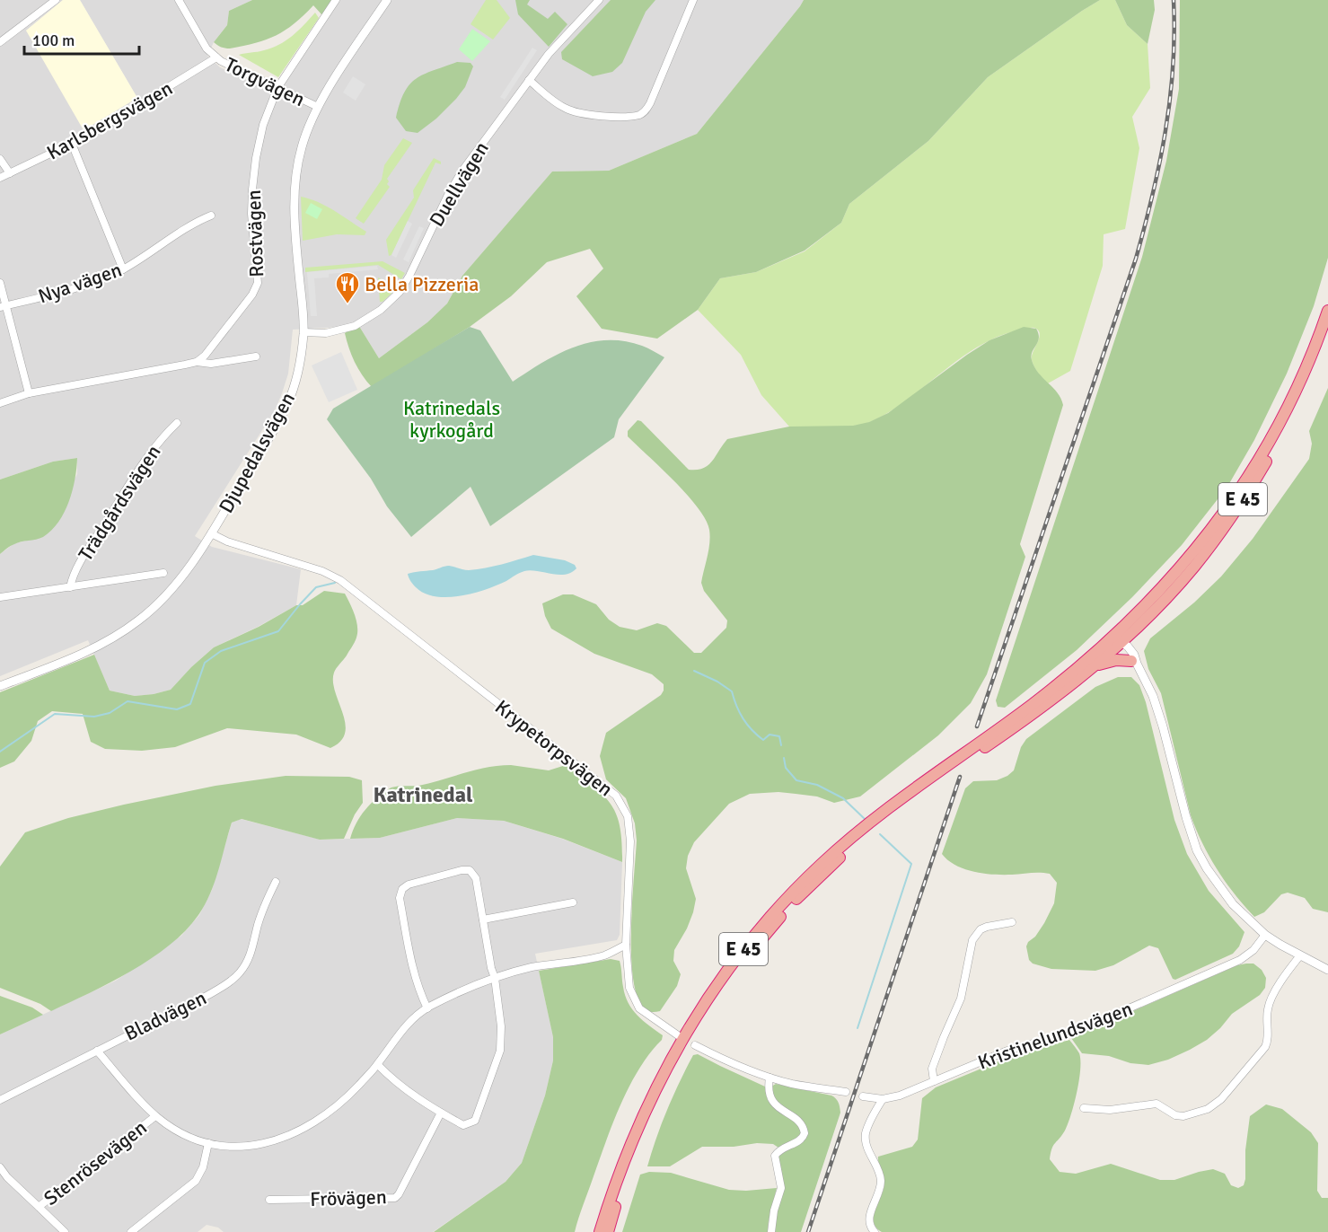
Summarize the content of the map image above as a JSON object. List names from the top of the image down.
{
  "streets": {
    "highway": ["E 45"],
    "street": [
      "Torgvägen",
      "Karlsbergsvägen",
      "Duellvägen",
      "Rostvägen",
      "Nya vägen",
      "Djupedalsvägen",
      "Trädgårdsvägen",
      "Krypetorpsvägen",
      "Bladvägen",
      "Kristinelundsvägen",
      "Stenrösevägen",
      "Frövägen"
    ]
  },
  "crossings": [
    ["Torgvägen", "Karlsbergsvägen"],
    ["Torgvägen", "Rostvägen"],
    ["Torgvägen", "Djupedalsvägen"],
    ["Duellvägen", "Djupedalsvägen"],
    ["Djupedalsvägen", "Krypetorpsvägen"]
  ],
  "districts": ["Katrinedal"],
  "parks": ["Katrinedals kyrkogård"],
  "places": {
    "restaurant": ["Bella Pizzeria"]
  },
  "scale_bar": "100 m"
}
